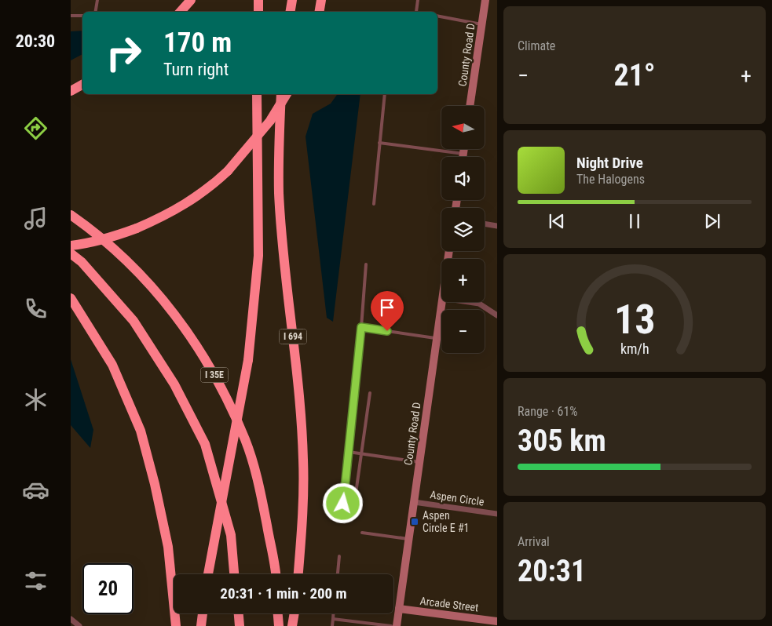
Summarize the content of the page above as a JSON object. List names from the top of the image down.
{
  "streets": {
    "highway": ["I 694", "I 35E"],
    "street": ["County Road D", "Aspen Circle", "Arcade Street"]
  },
  "crossings": [
    ["County Road D", "Aspen Circle"],
    ["County Road D", "Arcade Street"]
  ],
  "places": {
    "transit": ["Aspen Circle E #1"]
  },
  "north": "left",
  "page": {
    "tabs": "20:30",
    "tile": [
      "Climate",
      ["Range · 61%", "305 km"],
      ["Arrival", "20:31"]
    ],
    "turn": ["170 m", "Turn right"],
    "heat": ["−", "21°", "+"],
    "map_buttons": ["+", "−"],
    "song": ["Night Drive", "The Halogens"],
    "limit": "20",
    "trip": "20:31 · 1 min · 200 m",
    "gauge": ["13", "km/h"]
  }
}
